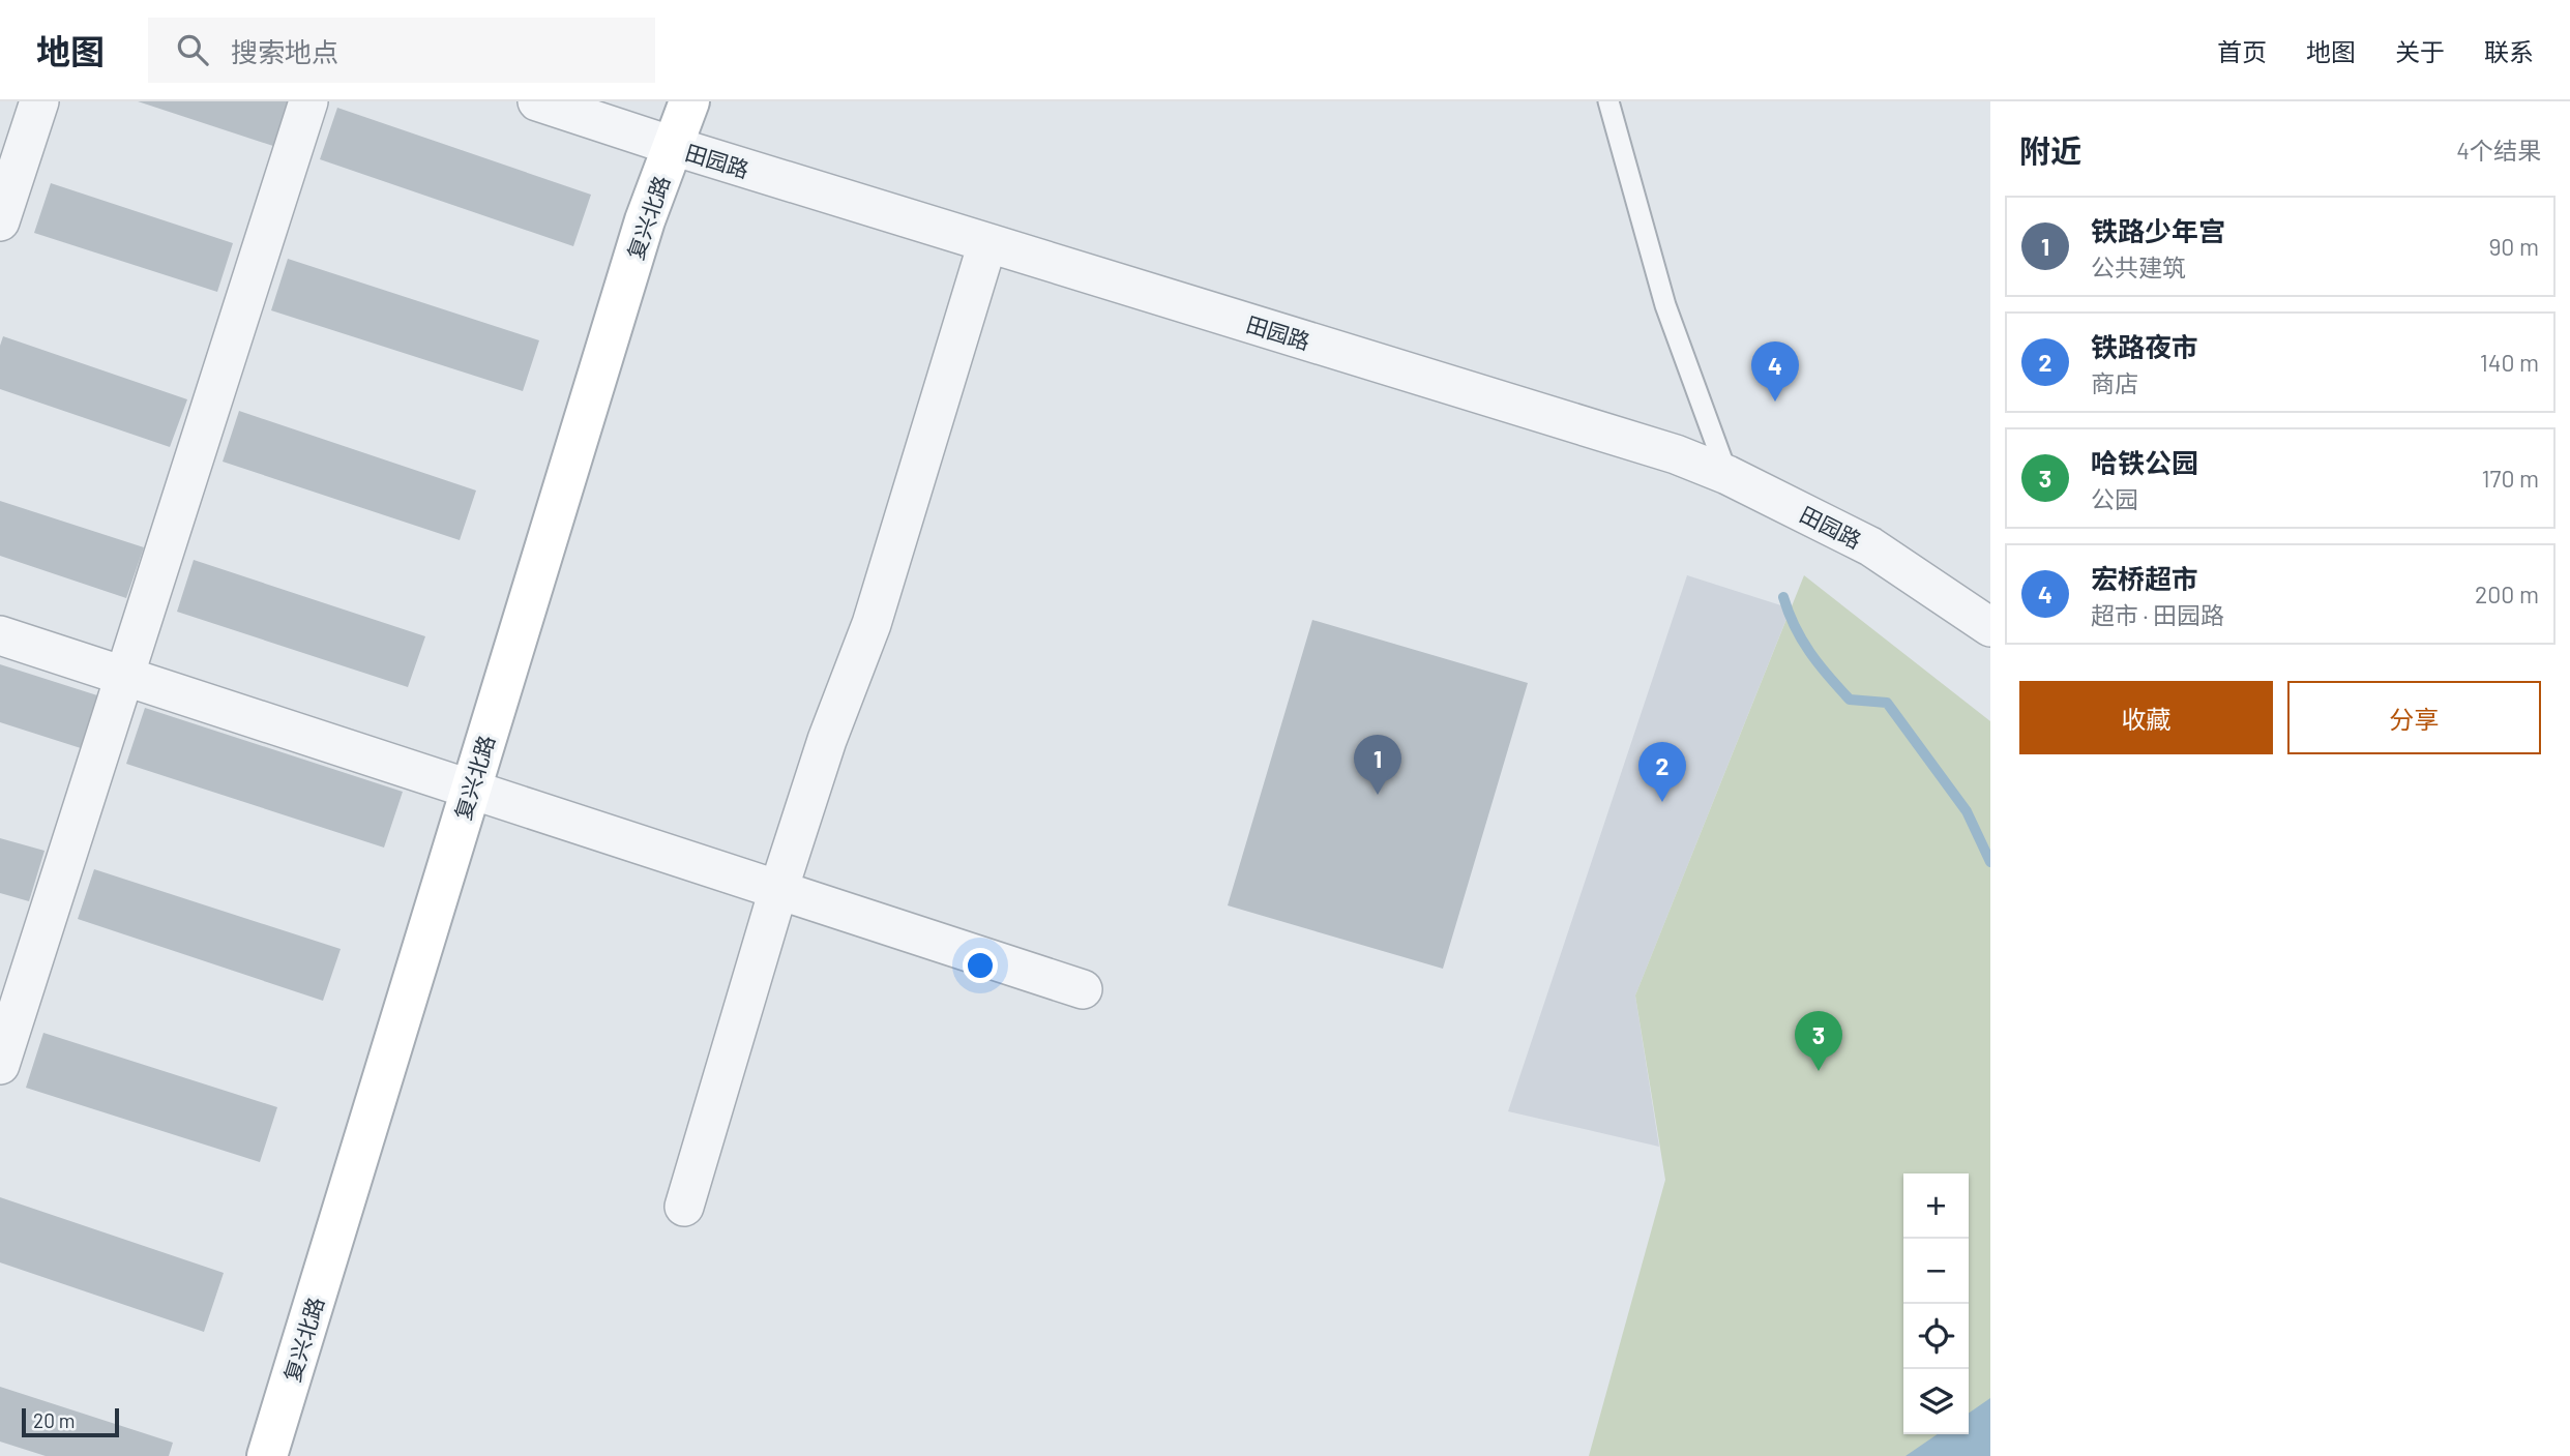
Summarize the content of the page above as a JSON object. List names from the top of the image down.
{
  "streets": {
    "street": ["田园路", "复兴北路"]
  },
  "crossings": [
    ["田园路", "复兴北路"]
  ],
  "scale_bar": "20 m",
  "page": {
    "header": "地图",
    "search": "搜索地点",
    "nav": [
      "首页",
      "地图",
      "关于",
      "联系"
    ],
    "heading": ["附近", "4个结果"],
    "list": [
      {
        "mark": "1",
        "name": "铁路少年宫",
        "note": "公共建筑",
        "value": "90 m"
      },
      {
        "mark": "2",
        "name": "铁路夜市",
        "note": "商店",
        "value": "140 m"
      },
      {
        "mark": "3",
        "name": "哈铁公园",
        "note": "公园",
        "value": "170 m"
      },
      {
        "mark": "4",
        "name": "宏桥超市",
        "note": "超市 · 田园路",
        "value": "200 m"
      }
    ],
    "pins": [
      "4",
      "1",
      "2",
      "3"
    ],
    "buttons": ["收藏", "分享"],
    "map_buttons": ["+", "−"],
    "scale": "20 m"
  }
}
